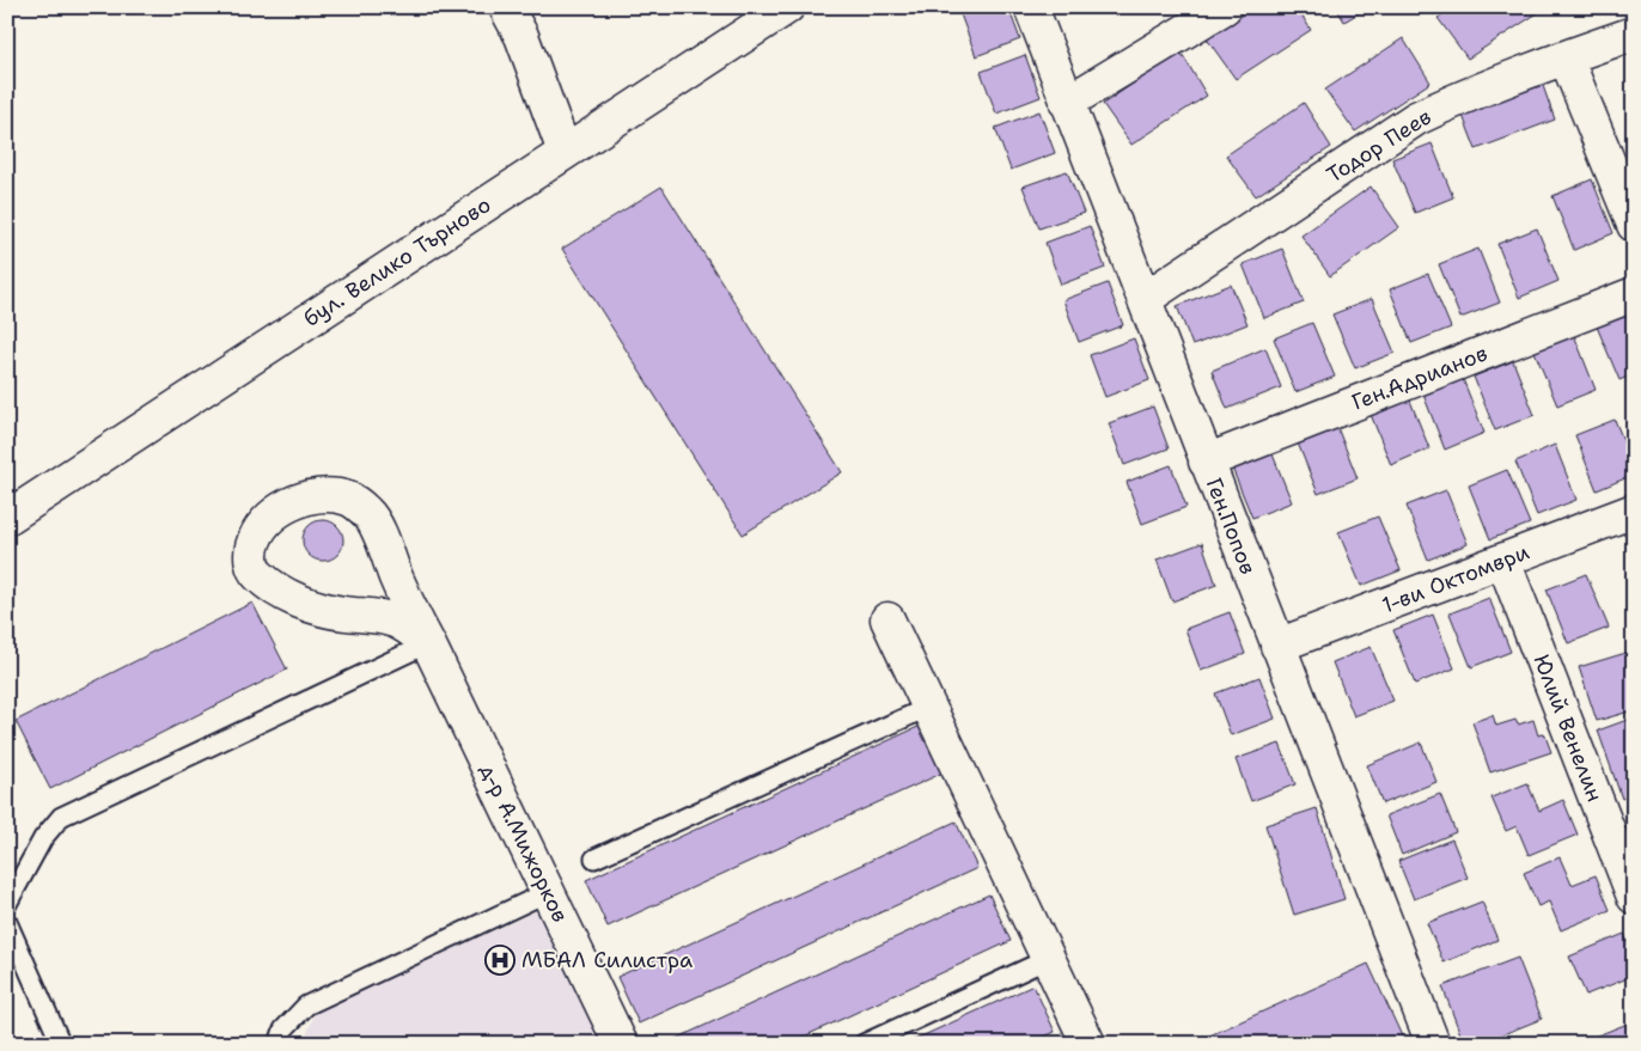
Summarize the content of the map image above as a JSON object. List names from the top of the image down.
{
  "streets": {
    "street": [
      "Тодор Пеев",
      "бул. Велико Търново",
      "Ген.Адрианов",
      "Ген.Попов",
      "1-ви Октомври",
      "Юлий Венелин",
      "д-р А.Мижорков"
    ]
  },
  "crossings": [
    ["Тодор Пеев", "Ген.Попов"],
    ["Ген.Адрианов", "Ген.Попов"],
    ["Ген.Попов", "1-ви Октомври"],
    ["1-ви Октомври", "Юлий Венелин"]
  ],
  "places": {
    "hospital": ["МБАЛ Силистра"]
  }
}
